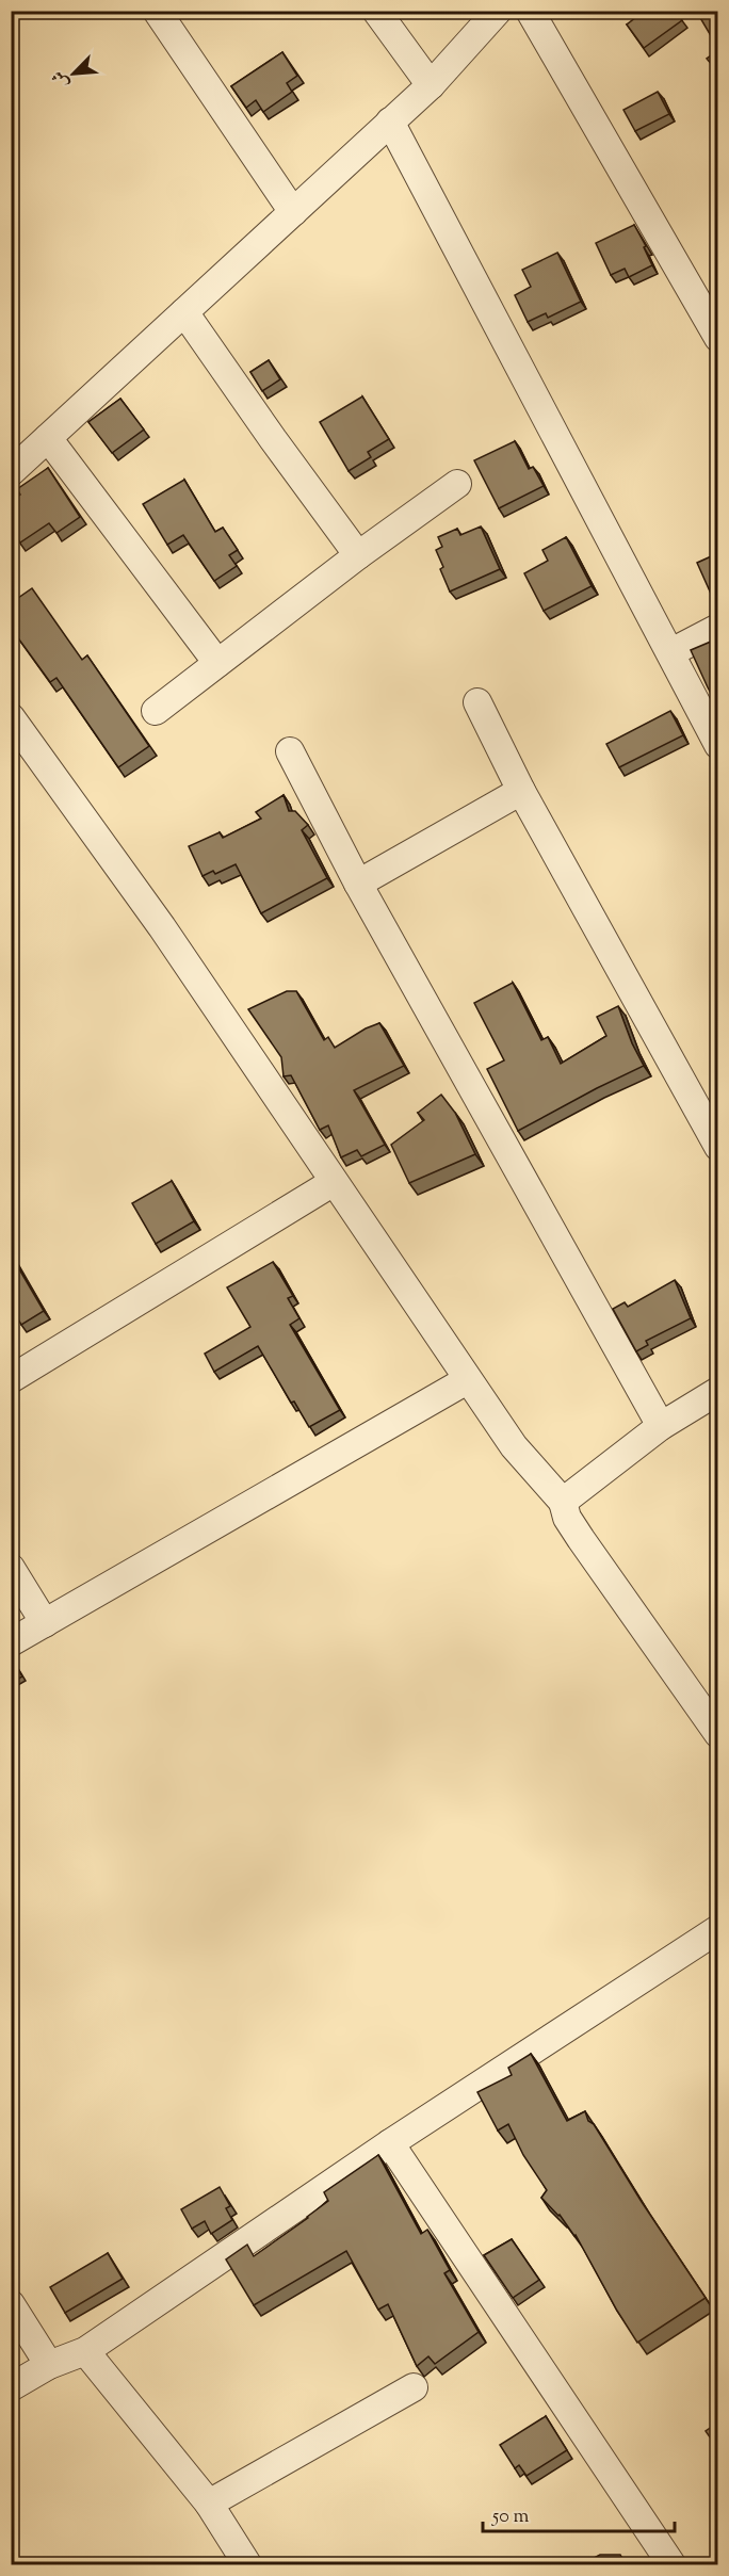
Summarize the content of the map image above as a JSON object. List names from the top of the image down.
{
  "scale_bar": "50 m",
  "north": "bottom left"
}
